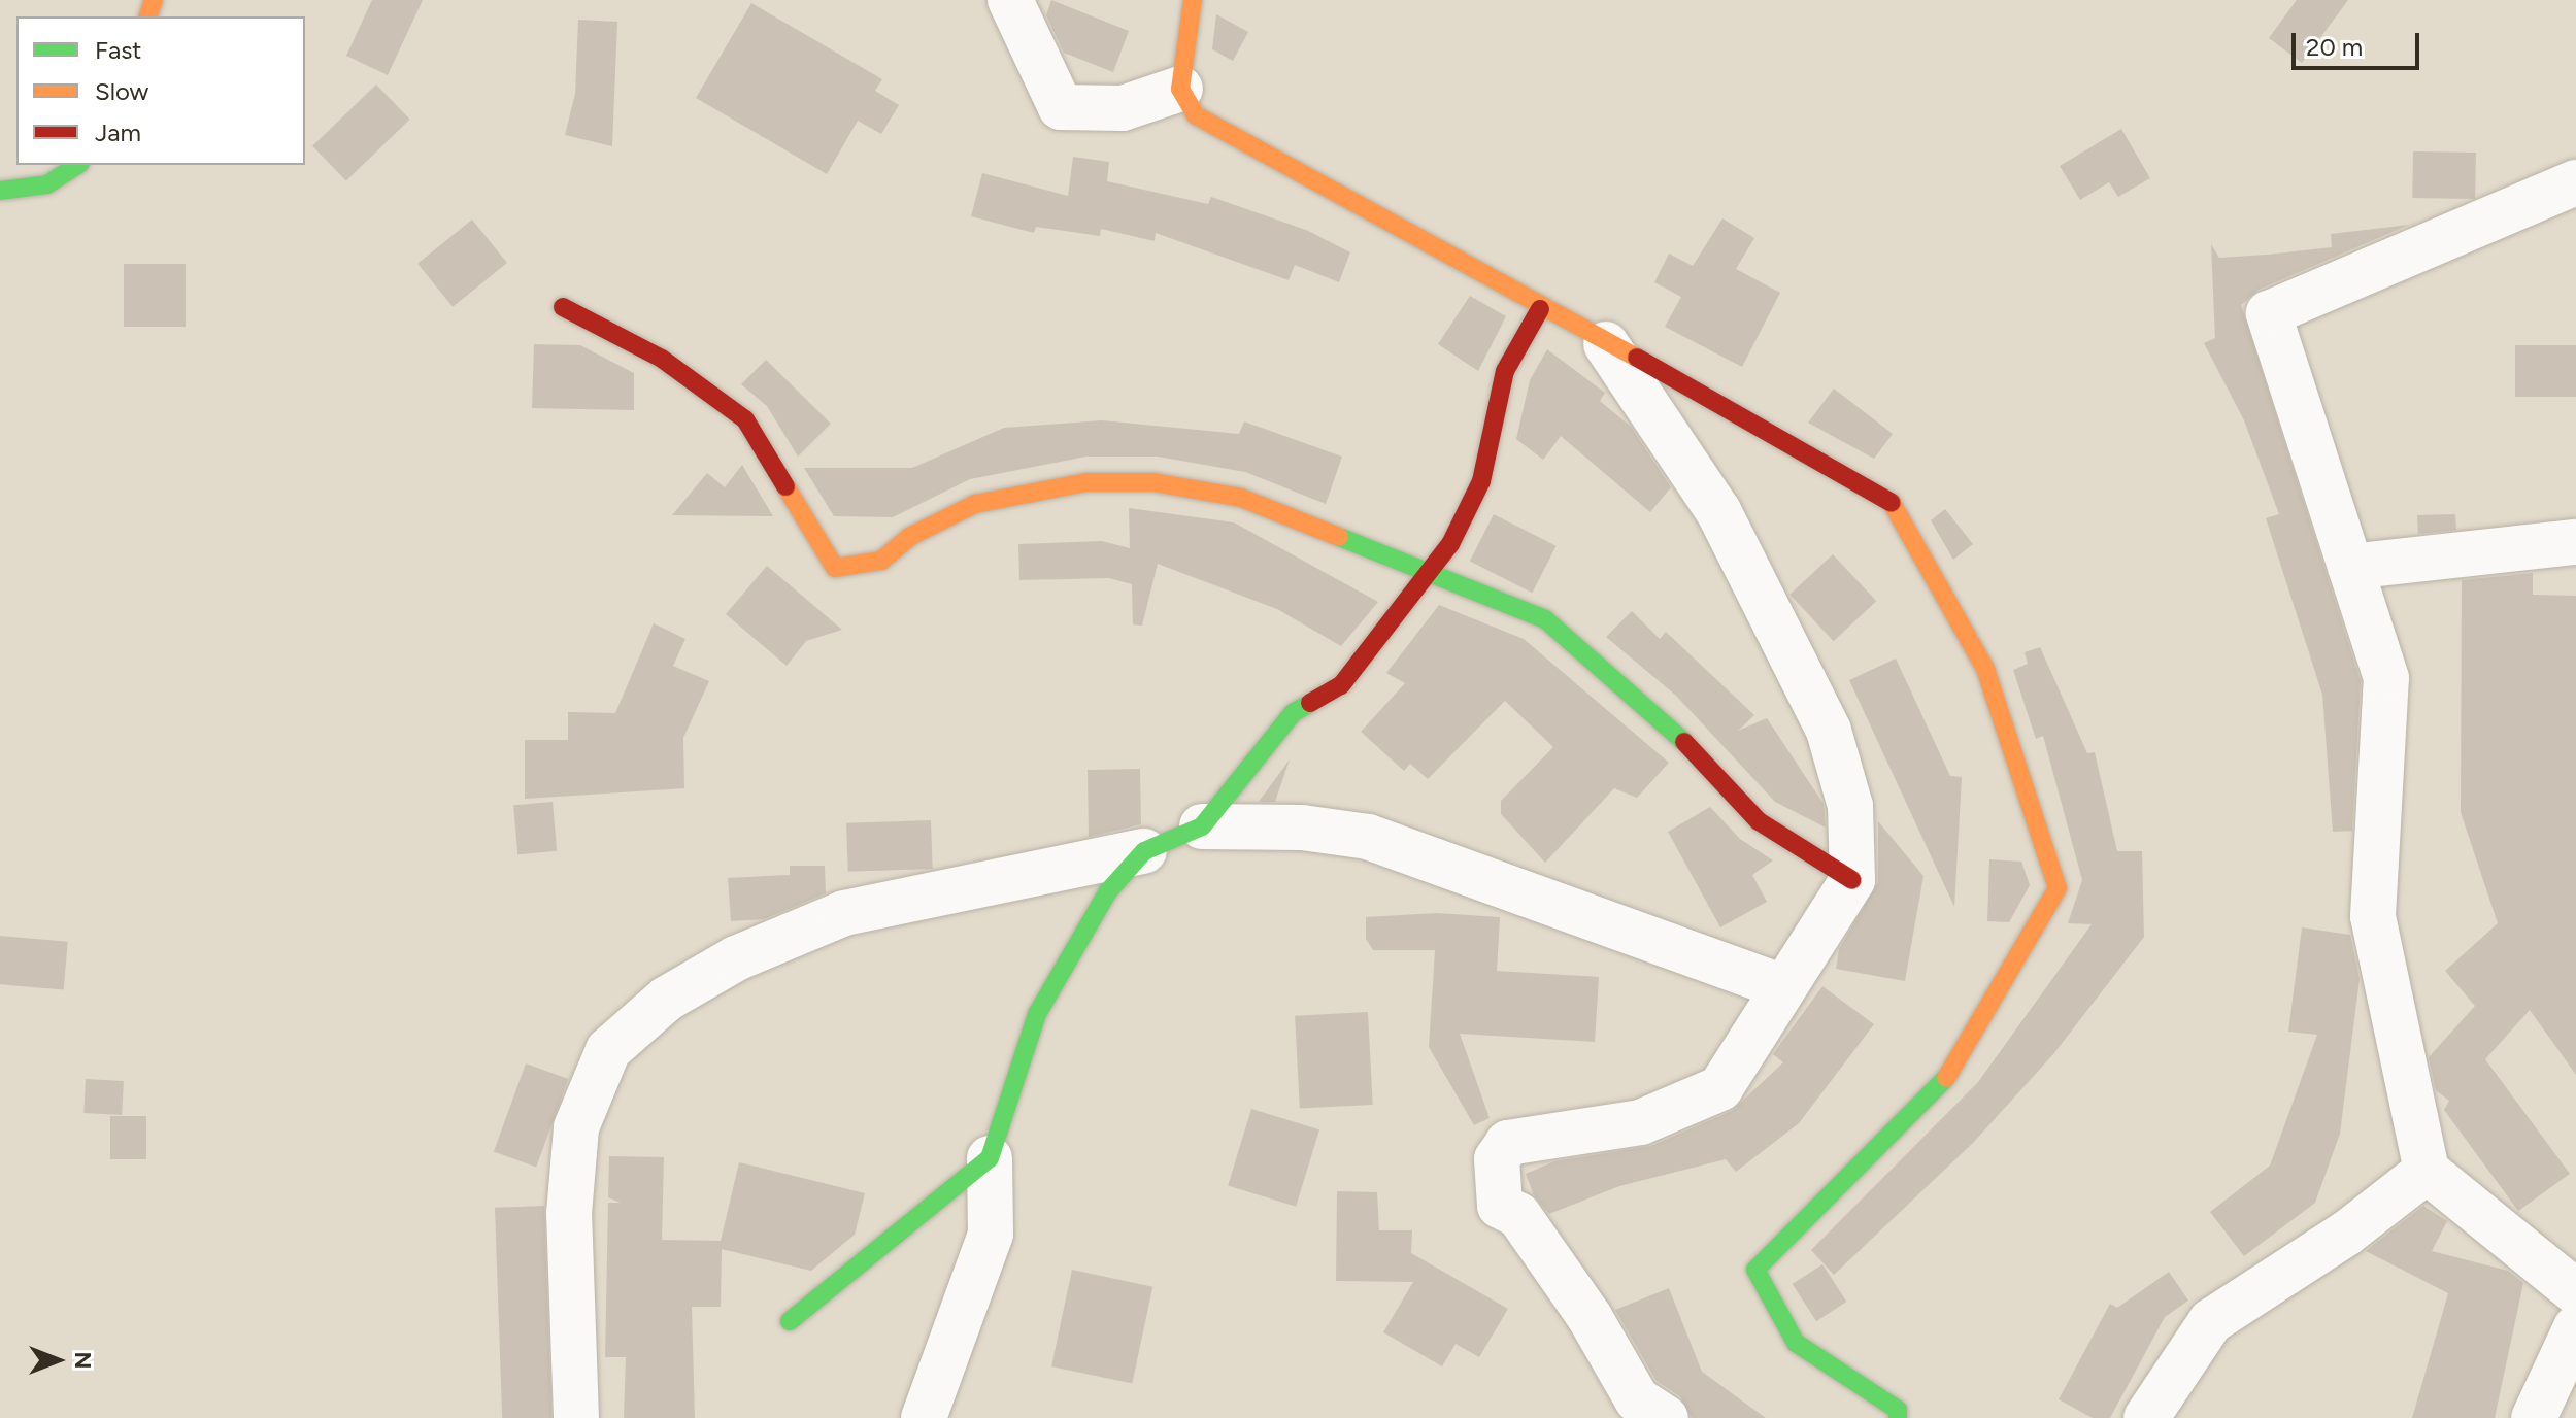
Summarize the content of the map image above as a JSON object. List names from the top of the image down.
{
  "legend": ["Fast", "Slow", "Jam"],
  "scale_bar": "20 m",
  "north": "right"
}
